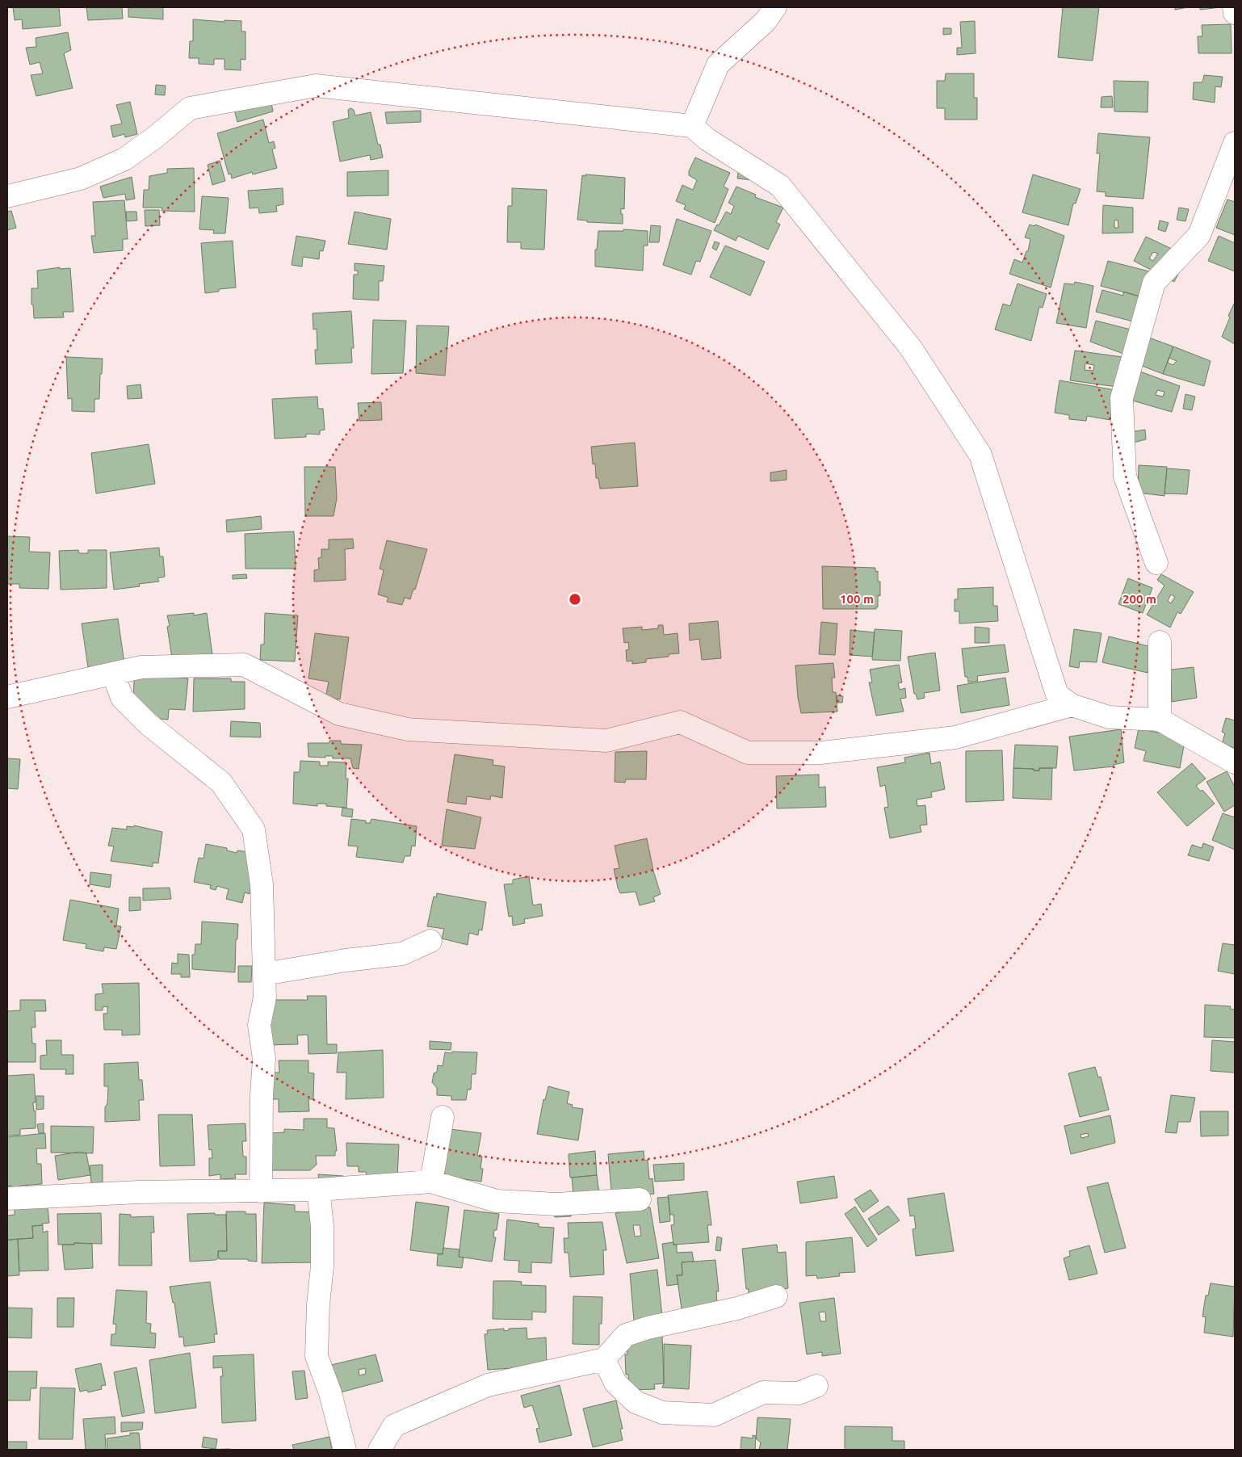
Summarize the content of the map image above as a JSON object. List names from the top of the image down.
{
  "rings": ["100 m", "200 m"]
}
